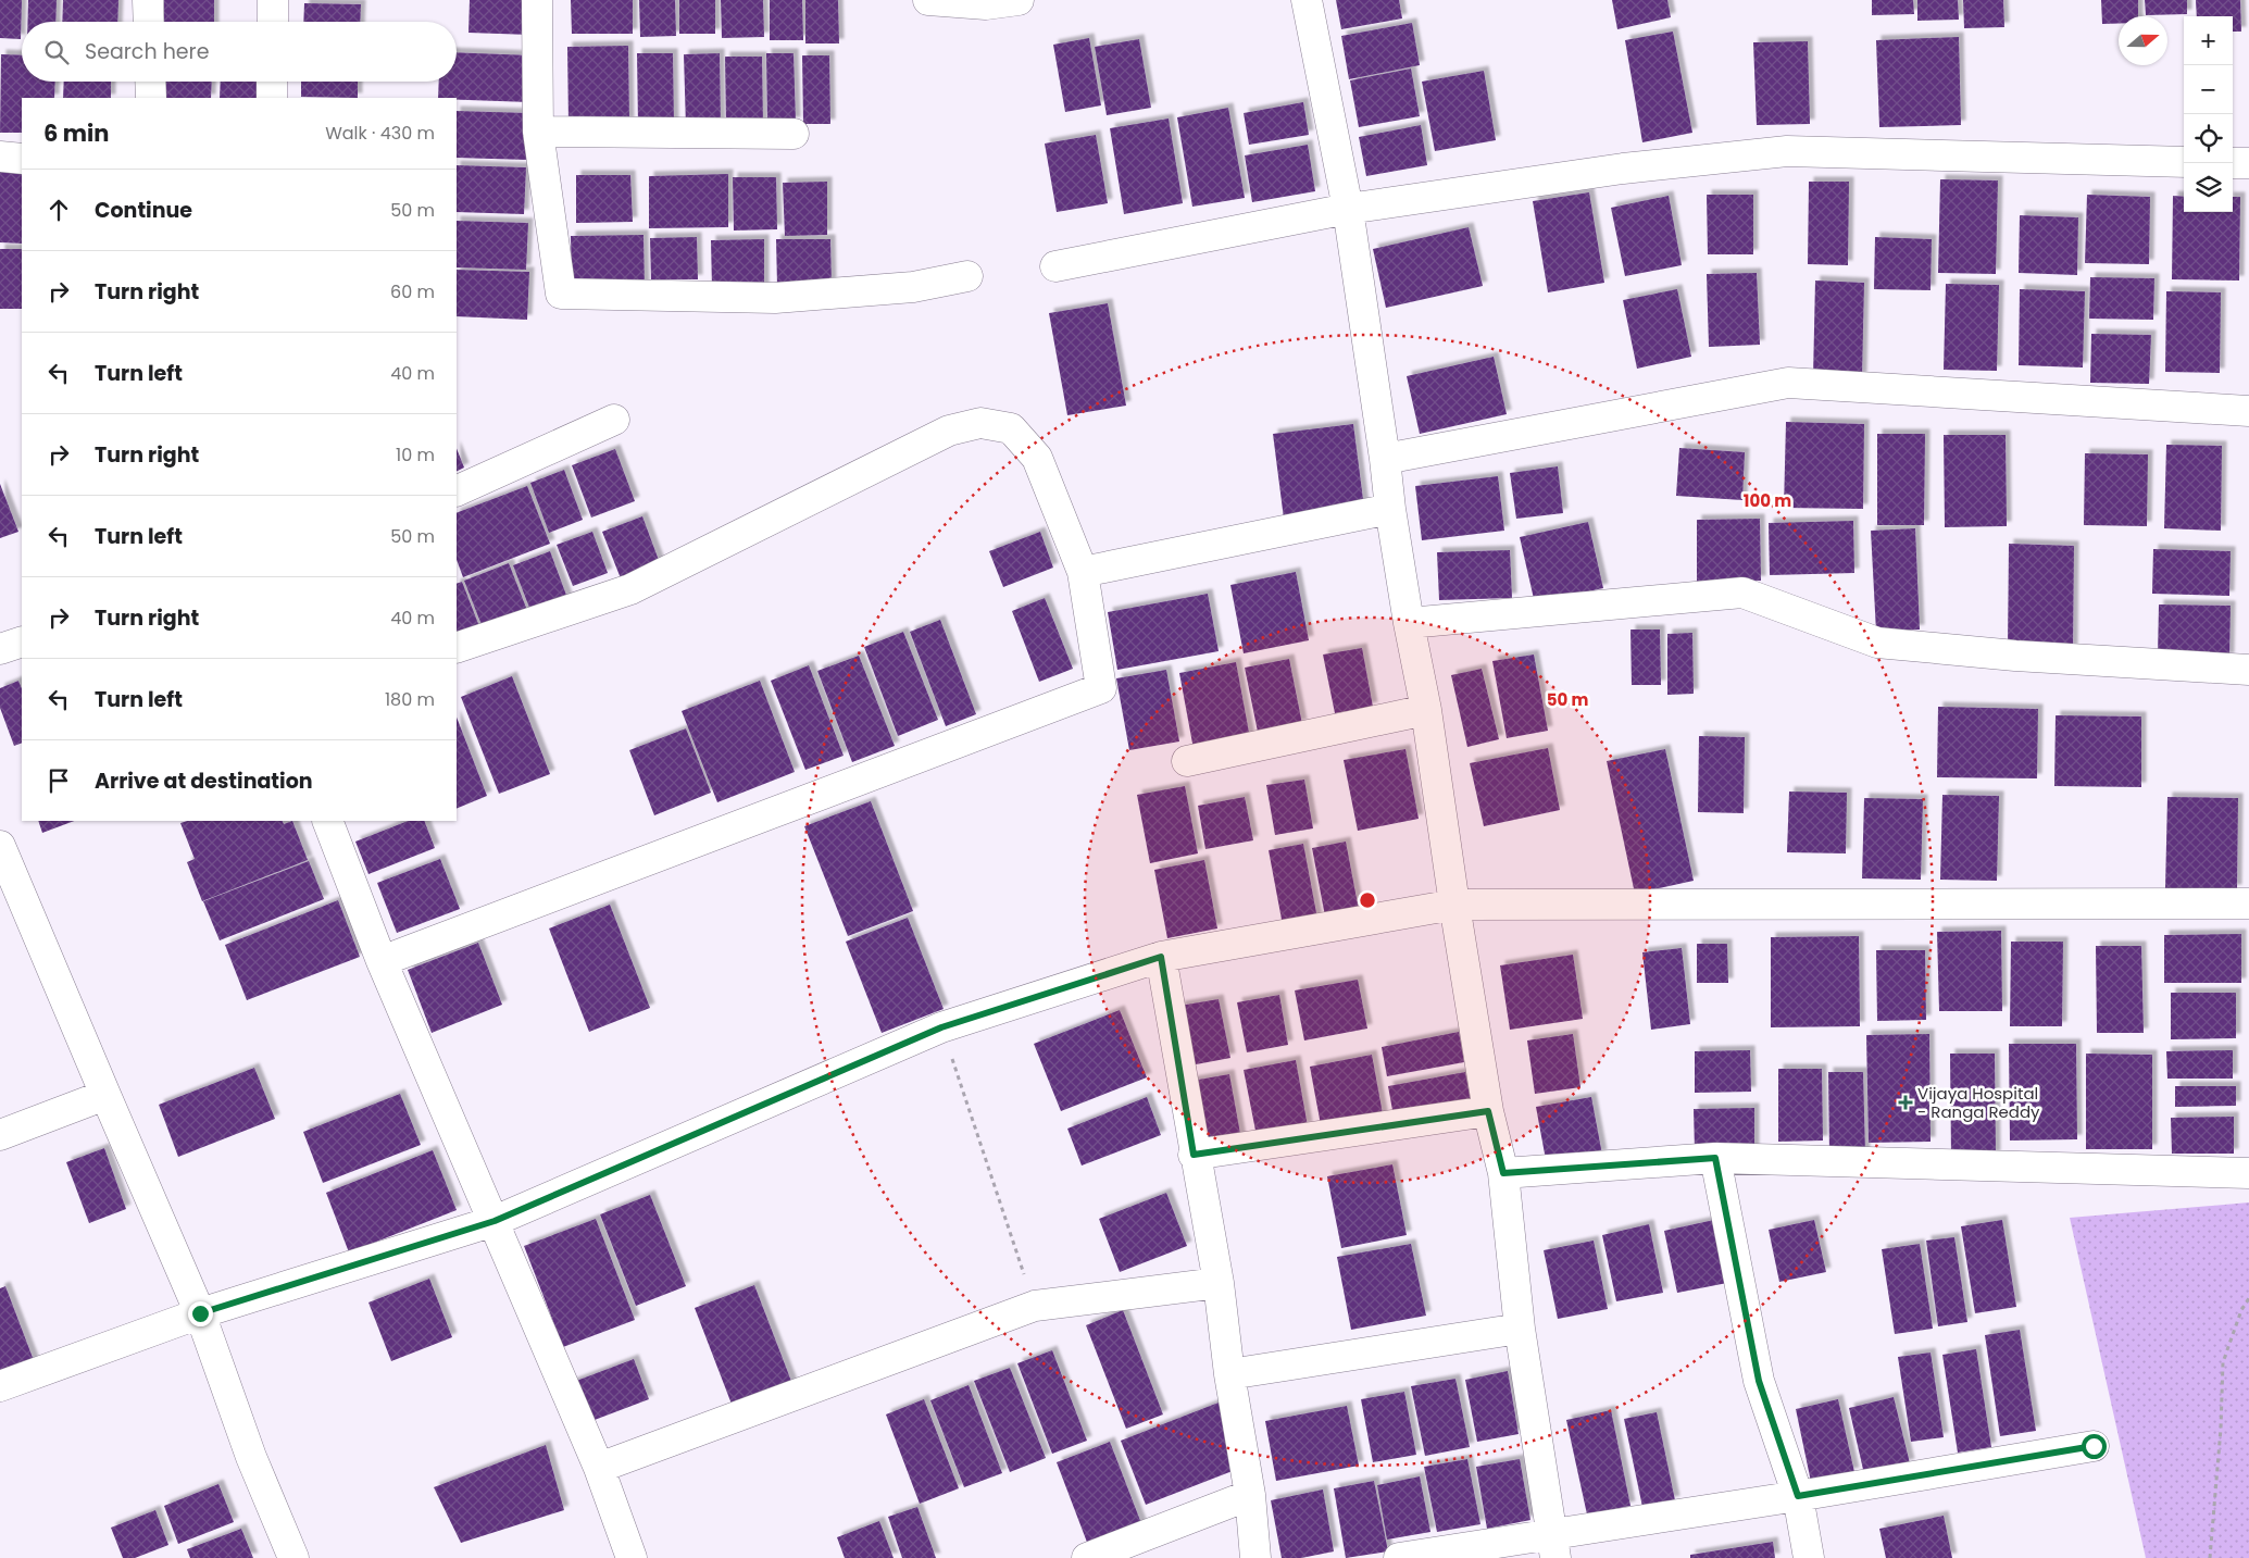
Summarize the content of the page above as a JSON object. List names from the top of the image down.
{
  "places": {
    "health": ["Vijaya Hospital - Ranga Reddy"]
  },
  "north": "right",
  "page": {
    "map_buttons": ["+", "−"],
    "search": "Search here",
    "heading": ["6 min", "Walk · 430 m"],
    "list": [
      ["Continue", "50 m"],
      ["Turn right", "60 m"],
      ["Turn left", "40 m"],
      ["Turn right", "10 m"],
      ["Turn left", "50 m"],
      ["Turn right", "40 m"],
      ["Turn left", "180 m"],
      "Arrive at destination"
    ]
  },
  "rings": ["100 m", "50 m"]
}
